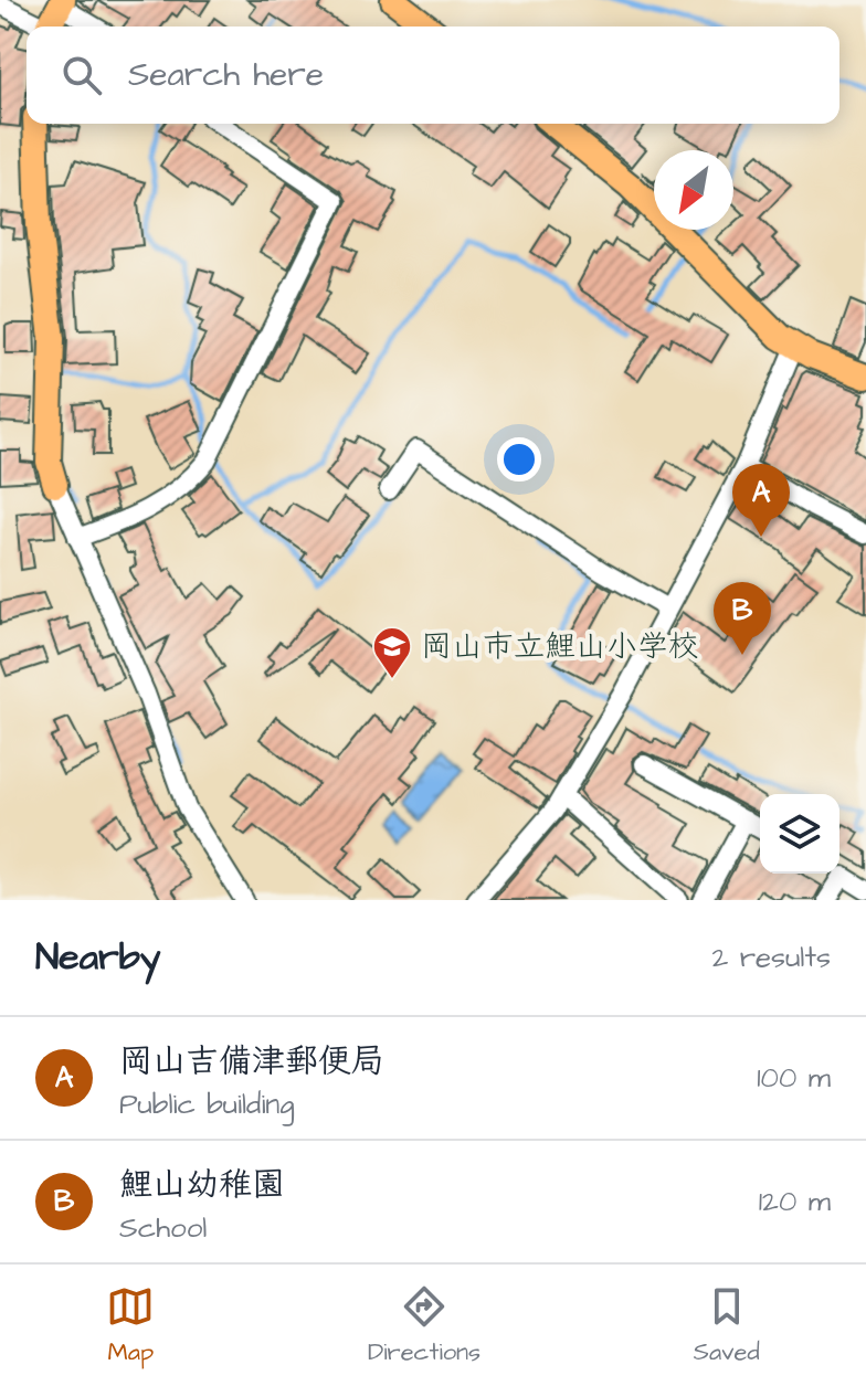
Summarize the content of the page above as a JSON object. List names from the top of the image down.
{
  "places": {
    "school or university": ["岡山市立鯉山小学校"]
  },
  "north": "bottom left",
  "page": {
    "search": "Search here",
    "pins": ["A", "B"],
    "heading": ["Nearby", "2 results"],
    "list": [
      {
        "mark": "A",
        "name": "岡山吉備津郵便局",
        "note": "Public building",
        "value": "100 m"
      },
      {
        "mark": "B",
        "name": "鯉山幼稚園",
        "note": "School",
        "value": "120 m"
      }
    ],
    "nav": ["Map", "Directions", "Saved"]
  }
}
